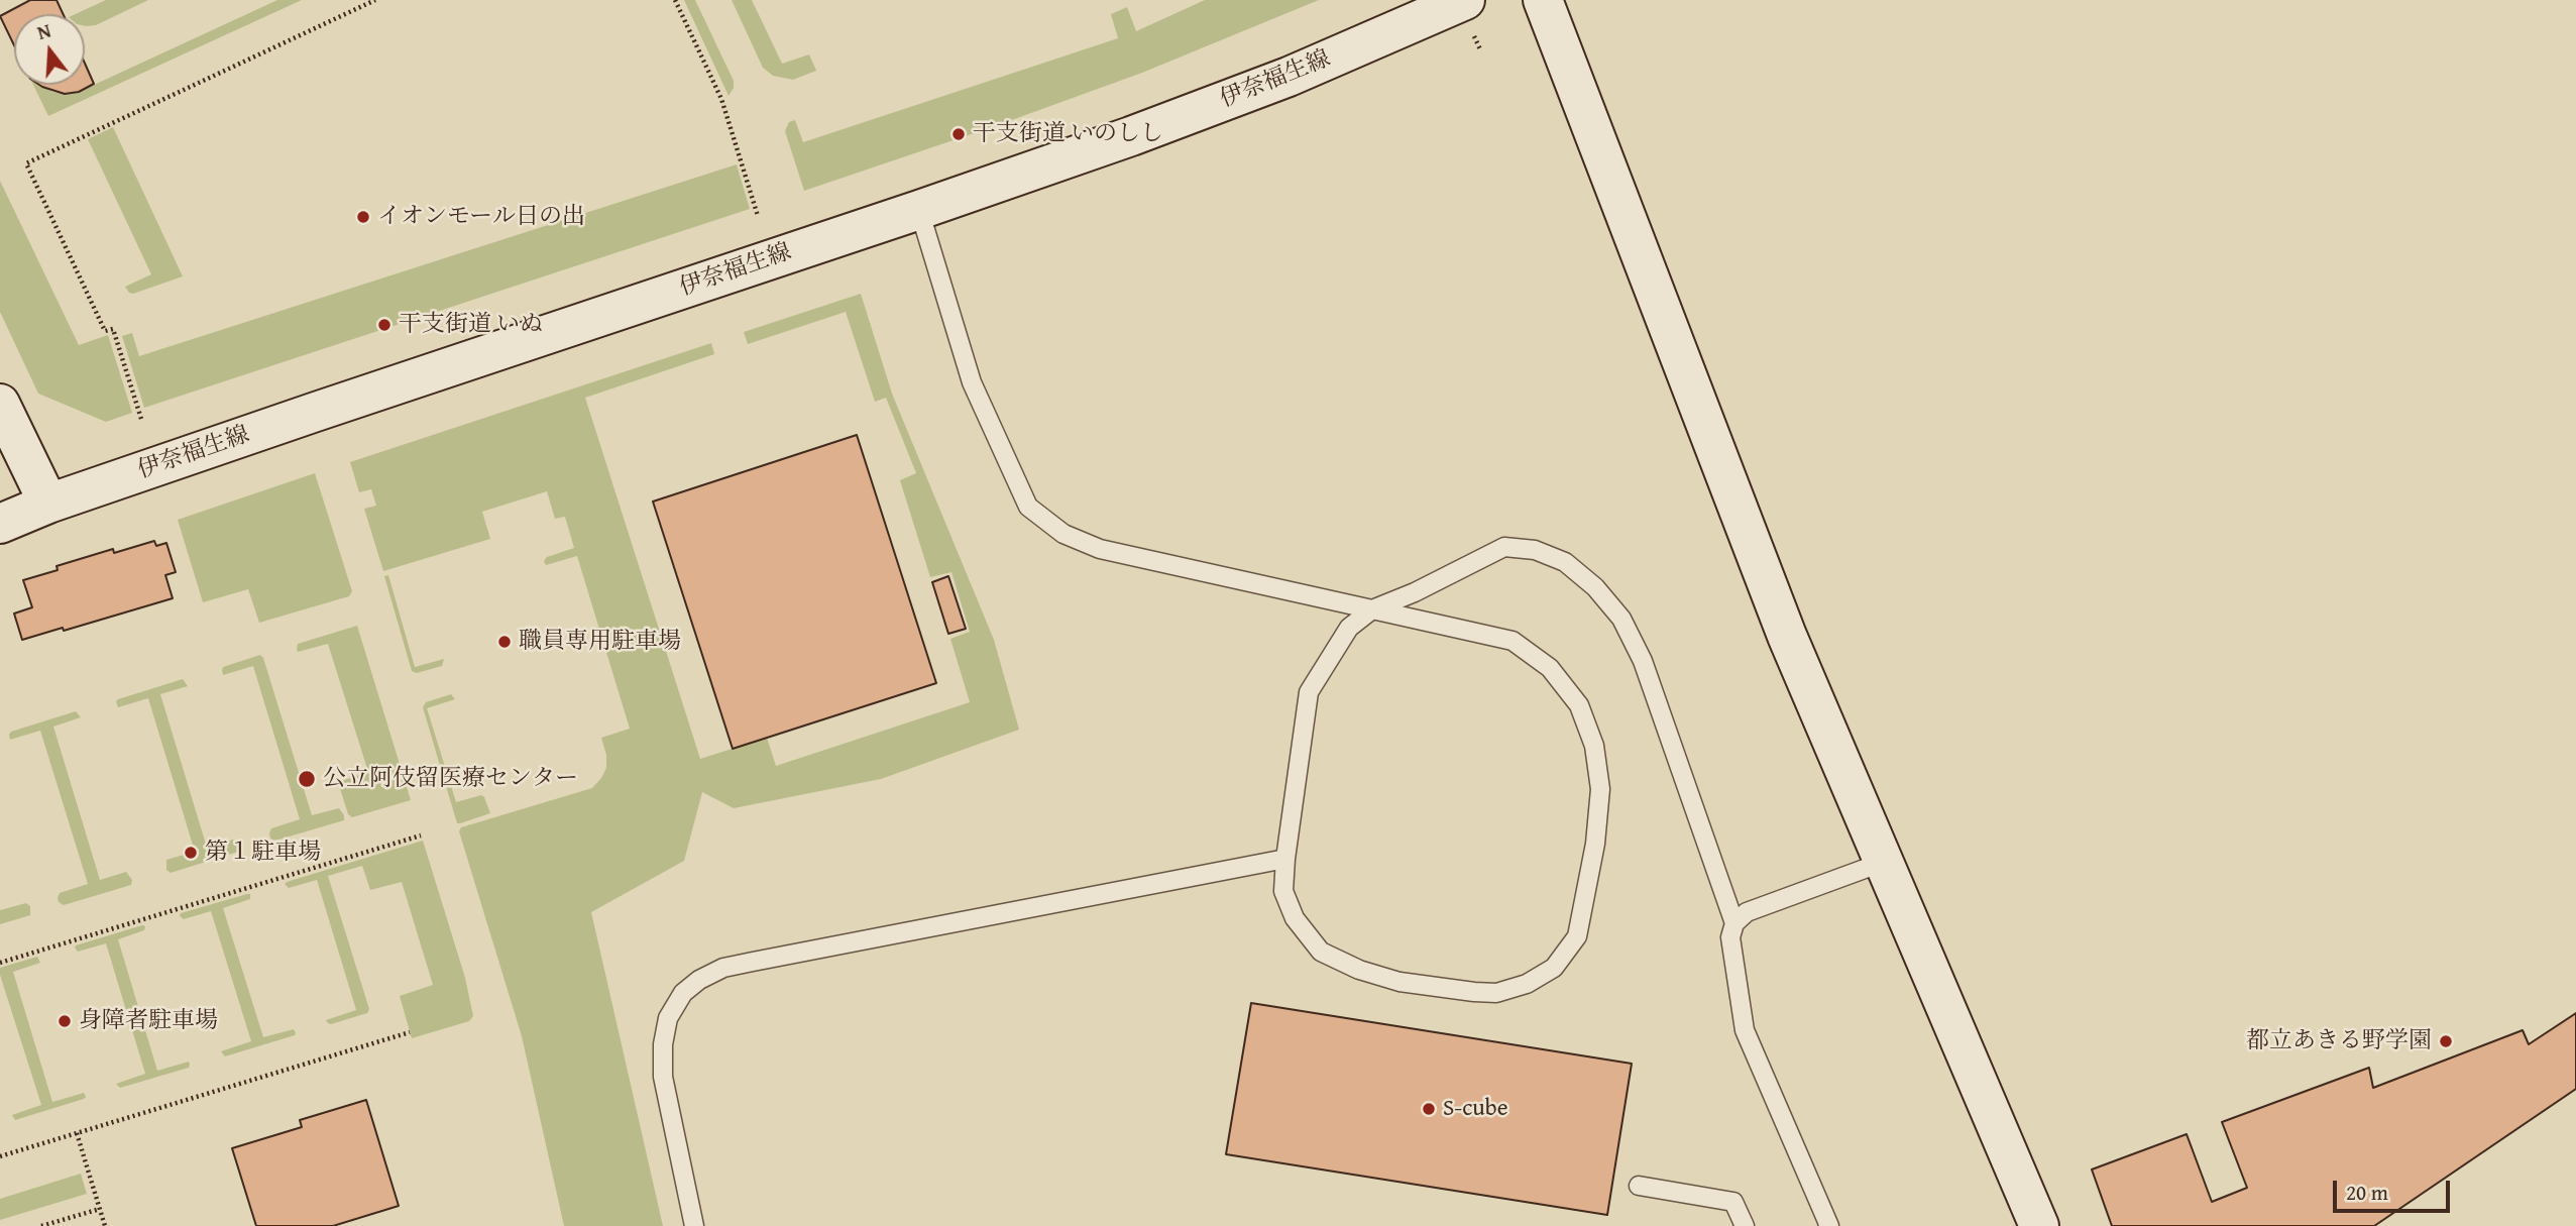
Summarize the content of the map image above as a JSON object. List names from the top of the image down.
{
  "streets": {
    "main road": ["伊奈福生線"]
  },
  "places": [
    "干支街道 いのしし",
    "イオンモール日の出",
    "干支街道 いぬ",
    "職員専用駐車場",
    "公立阿伎留医療センター",
    "第１駐車場",
    "身障者駐車場",
    "都立あきる野学園",
    "S-cube"
  ],
  "scale_bar": "20 m",
  "north": "top"
}
